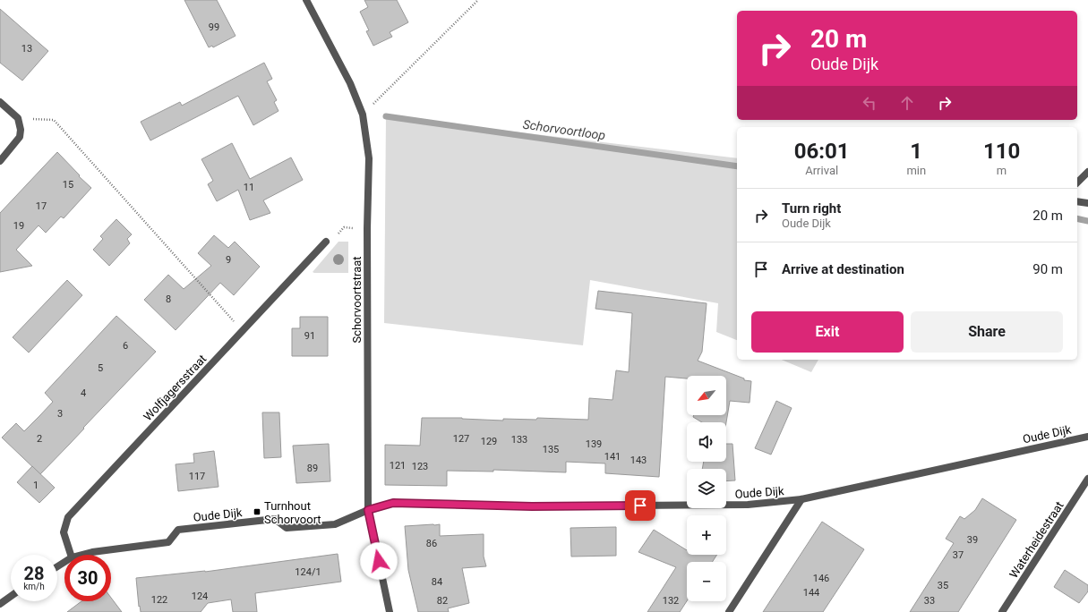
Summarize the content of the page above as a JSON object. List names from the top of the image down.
{
  "streets": {
    "street": [
      "Schorvoortstraat",
      "Wolfjagersstraat",
      "Oude Dijk",
      "Waterheidestraat"
    ]
  },
  "crossings": [
    ["Schorvoortstraat", "Oude Dijk"]
  ],
  "water": ["Schorvoortloop"],
  "places": {
    "transit": ["Turnhout Schorvoort"]
  },
  "house_numbers": [
    "99",
    "13",
    "15",
    "11",
    "17",
    "19",
    "9",
    "8",
    "91",
    "6",
    "5",
    "4",
    "3",
    "2",
    "127",
    "133",
    "129",
    "139",
    "135",
    "141",
    "143",
    "121",
    "123",
    "89",
    "117",
    "1",
    "39",
    "86",
    "37",
    "124/1",
    "146",
    "84",
    "35",
    "144",
    "124",
    "122",
    "82",
    "132",
    "33"
  ],
  "north": "bottom left",
  "page": {
    "turn": ["20 m", "Oude Dijk"],
    "eta": [
      "06:01",
      "Arrival",
      "1",
      "min",
      "110",
      "m"
    ],
    "list": [
      {
        "name": "Turn right",
        "note": "Oude Dijk",
        "value": "20 m"
      },
      {
        "name": "Arrive at destination",
        "value": "90 m"
      }
    ],
    "buttons": ["Exit", "Share"],
    "map_buttons": ["+", "−"],
    "speed": "28 km/h",
    "limit": "30"
  }
}
